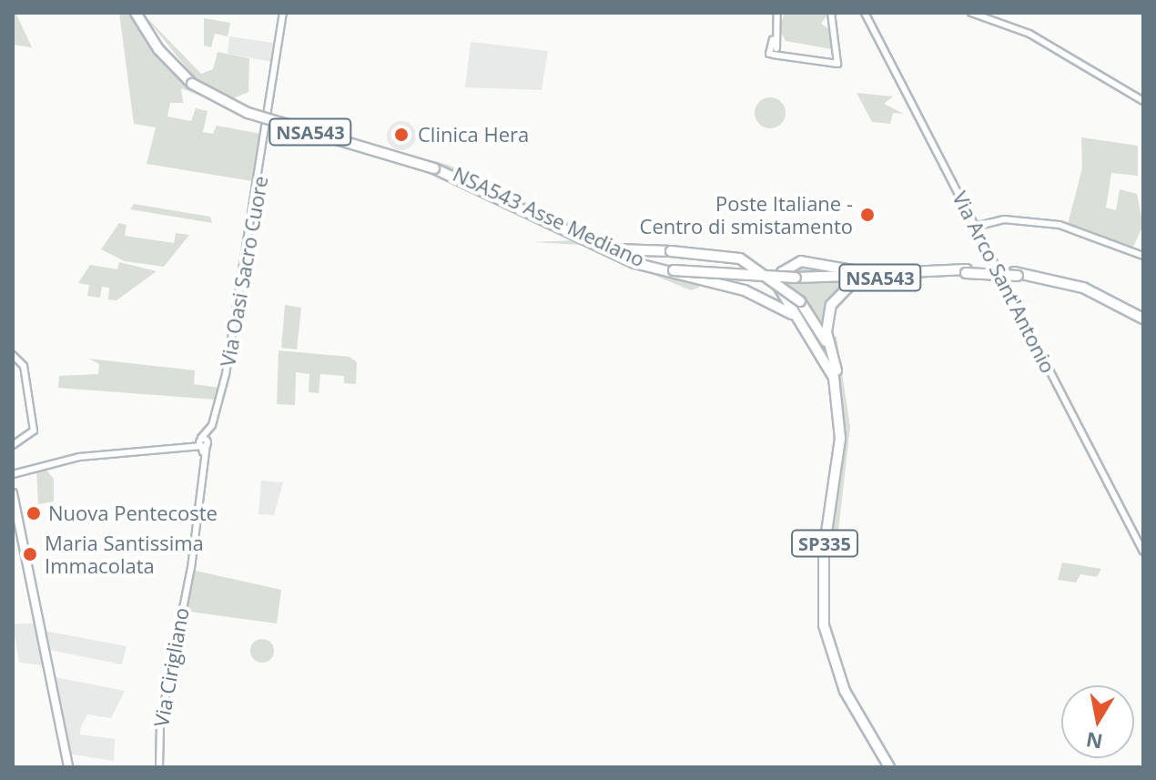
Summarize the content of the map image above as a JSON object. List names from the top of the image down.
{
  "streets": {
    "highway": ["NSA543", "NSA543 Asse Mediano", "SP335"],
    "street": ["Via Oasi Sacro Cuore", "Via Arco Sant'Antonio", "Via Cirigliano"]
  },
  "crossings": [
    ["NSA543", "NSA543 Asse Mediano"],
    ["NSA543", "SP335"],
    ["Via Oasi Sacro Cuore", "Via Cirigliano"]
  ],
  "places": [
    "Clinica Hera",
    "Poste Italiane - Centro di smistamento",
    "Nuova Pentecoste",
    "Maria Santissima Immacolata"
  ],
  "north": "bottom"
}
